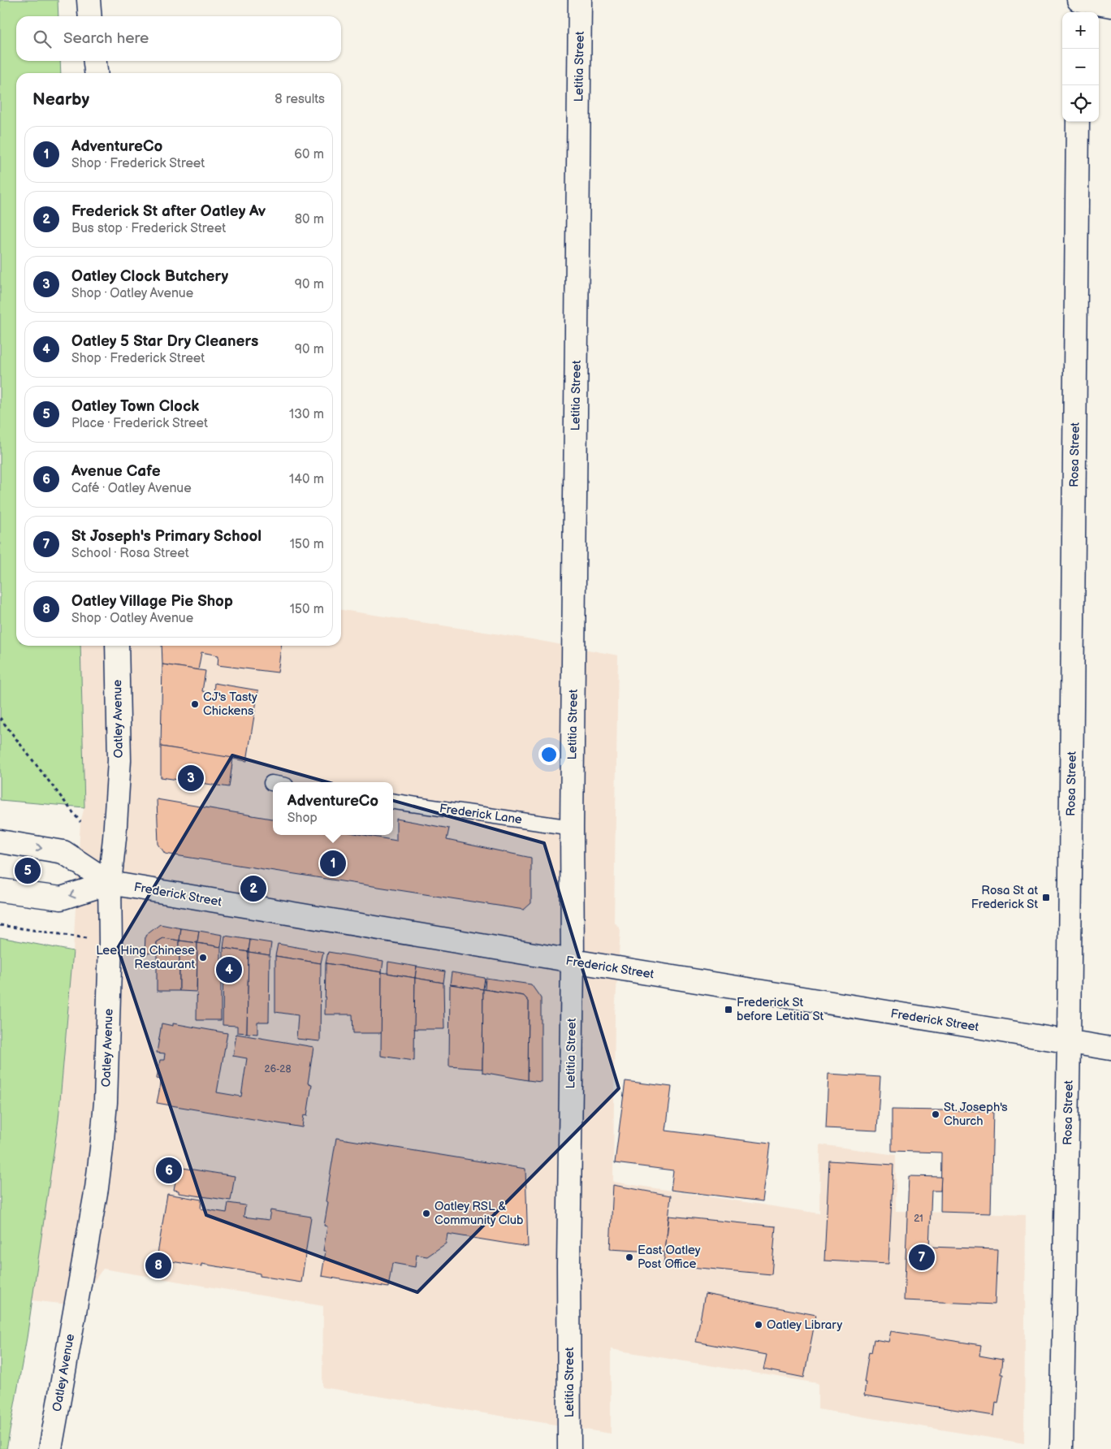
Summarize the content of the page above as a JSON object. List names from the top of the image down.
{
  "streets": {
    "street": [
      "Letitia Street",
      "Rosa Street",
      "Oatley Avenue",
      "Frederick Street"
    ],
    "lane": ["Frederick Lane"]
  },
  "crossings": [
    ["Letitia Street", "Frederick Lane"],
    ["Letitia Street", "Frederick Street"],
    ["Rosa Street", "Frederick Street"],
    ["Oatley Avenue", "Frederick Street"]
  ],
  "places": {
    "other": [
      "CJ's Tasty Chickens",
      "Lee Hing Chinese Restaurant",
      "St. Joseph's Church",
      "Oatley RSL & Community Club",
      "East Oatley Post Office",
      "Oatley Library"
    ],
    "transit": ["Rosa St at Frederick St", "Frederick St before Letitia St"]
  },
  "house_numbers": ["26-28", "21"],
  "page": {
    "map_buttons": ["+", "−"],
    "search": "Search here",
    "heading": ["Nearby", "8 results"],
    "list": [
      {
        "mark": "1",
        "name": "AdventureCo",
        "note": "Shop · Frederick Street",
        "value": "60 m"
      },
      {
        "mark": "2",
        "name": "Frederick St after Oatley Av",
        "note": "Bus stop · Frederick Street",
        "value": "80 m"
      },
      {
        "mark": "3",
        "name": "Oatley Clock Butchery",
        "note": "Shop · Oatley Avenue",
        "value": "90 m"
      },
      {
        "mark": "4",
        "name": "Oatley 5 Star Dry Cleaners",
        "note": "Shop · Frederick Street",
        "value": "90 m"
      },
      {
        "mark": "5",
        "name": "Oatley Town Clock",
        "note": "Place · Frederick Street",
        "value": "130 m"
      },
      {
        "mark": "6",
        "name": "Avenue Cafe",
        "note": "Café · Oatley Avenue",
        "value": "140 m"
      },
      {
        "mark": "7",
        "name": "St Joseph's Primary School",
        "note": "School · Rosa Street",
        "value": "150 m"
      },
      {
        "mark": "8",
        "name": "Oatley Village Pie Shop",
        "note": "Shop · Oatley Avenue",
        "value": "150 m"
      }
    ],
    "pins": [
      "3",
      "1",
      "5",
      "2",
      "4",
      "6",
      "7",
      "8"
    ],
    "popup": ["AdventureCo", "Shop"]
  }
}
